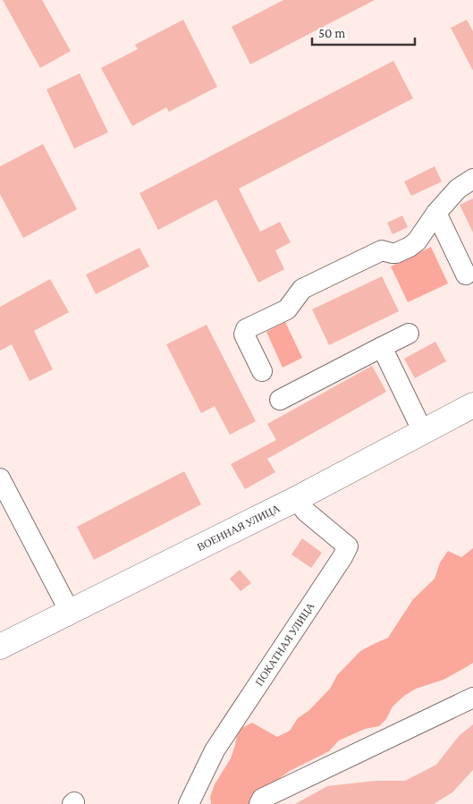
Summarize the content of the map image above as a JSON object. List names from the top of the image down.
{
  "streets": {
    "main road": ["ВОЕННАЯ УЛИЦА"],
    "street": ["ПОКАТНАЯ УЛИЦА"]
  },
  "crossings": [
    ["ВОЕННАЯ УЛИЦА", "ПОКАТНАЯ УЛИЦА"]
  ],
  "scale_bar": "50 m"
}
